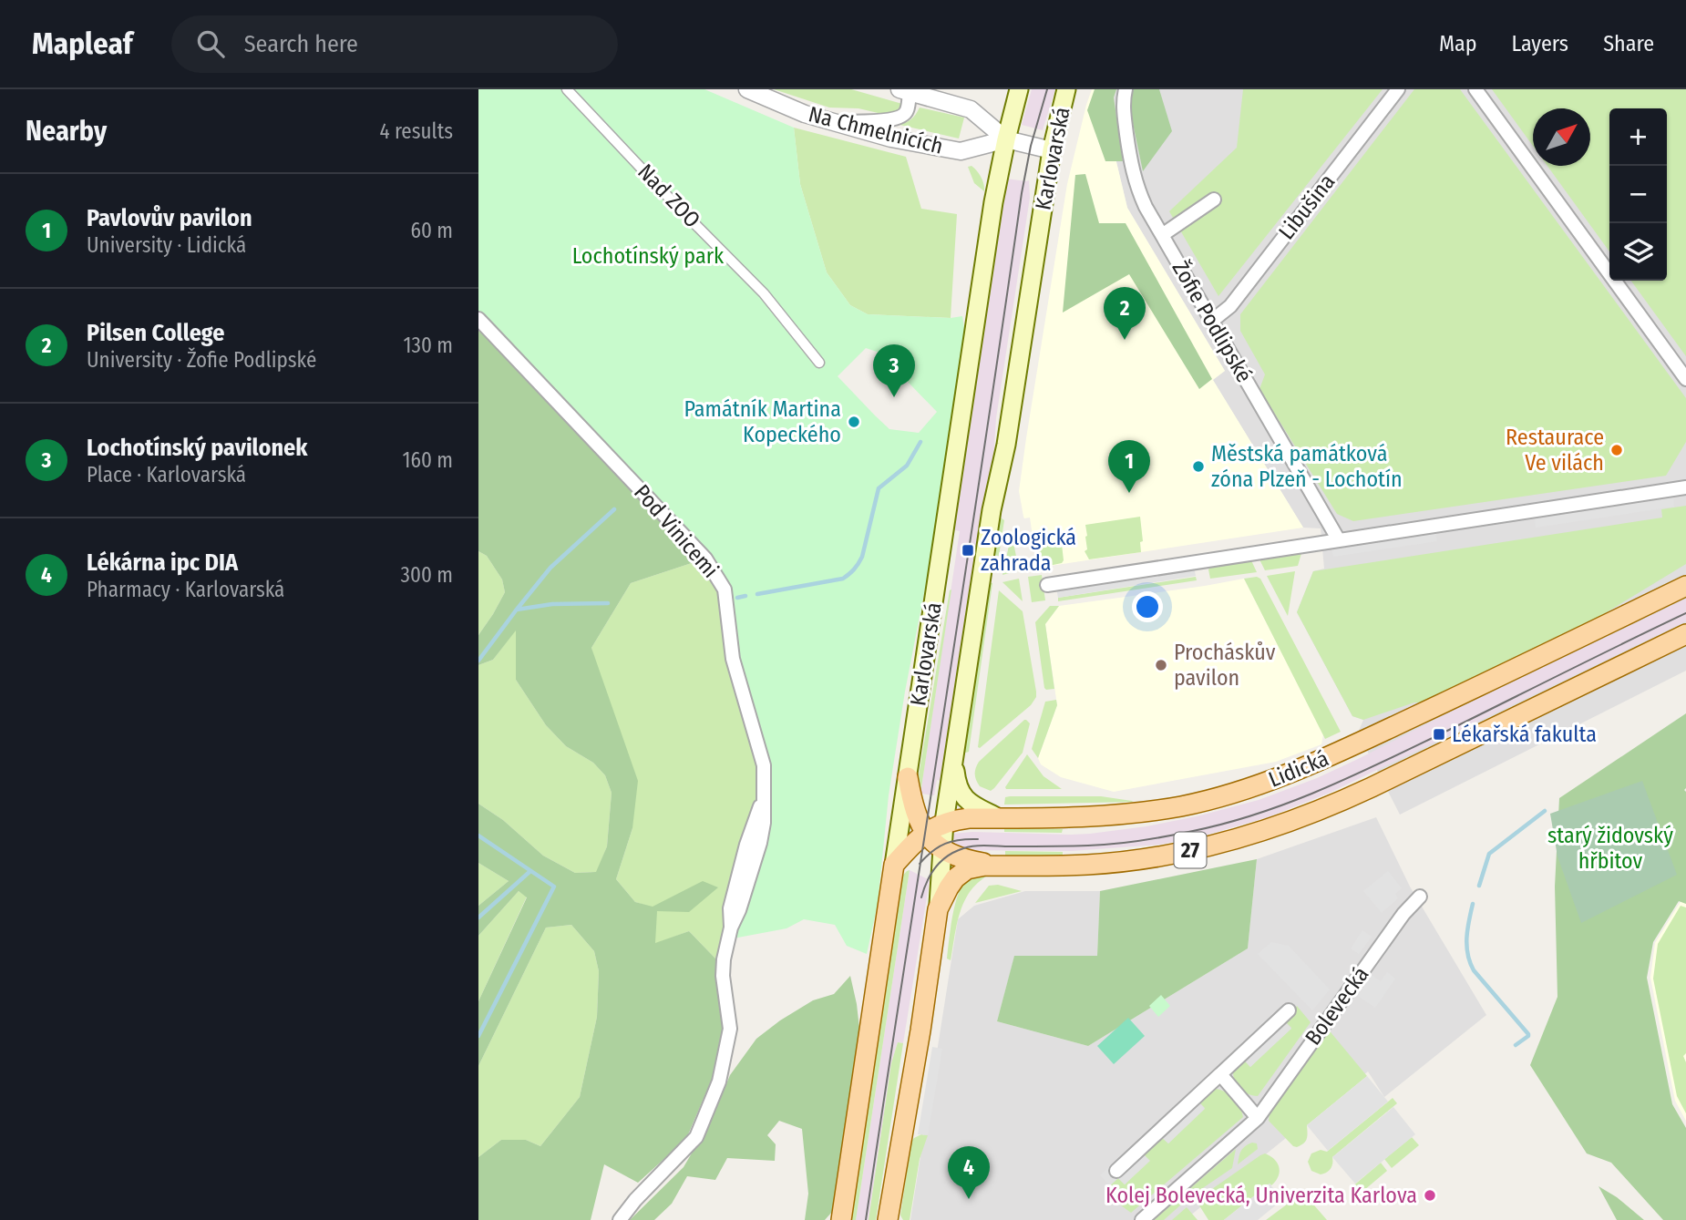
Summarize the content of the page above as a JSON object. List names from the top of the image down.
{
  "streets": {
    "main road": ["Karlovarská", "Lidická", "27"],
    "street": [
      "Na Chmelnicích",
      "Nad ZOO",
      "Libušina",
      "Žofie Podlipské",
      "Pod Vinicemi",
      "Bolevecká"
    ]
  },
  "crossings": [
    ["Na Chmelnicích", "Karlovarská"],
    ["Karlovarská", "Lidická"],
    ["Libušina", "Žofie Podlipské"]
  ],
  "parks": ["Lochotínský park", "starý židovský hřbitov"],
  "places": {
    "other": [
      "Památník Martina Kopeckého",
      "Restaurace Ve vilách",
      "Městská památková zóna Plzeň - Lochotín",
      "Procháskův pavilon",
      "Kolej Bolevecká, Univerzita Karlova"
    ],
    "transit": ["Zoologická zahrada", "Lékařská fakulta"]
  },
  "north": "top right",
  "page": {
    "header": "Mapleaf",
    "search": "Search here",
    "nav": ["Map", "Layers", "Share"],
    "heading": ["Nearby", "4 results"],
    "map_buttons": ["+", "−"],
    "list": [
      {
        "mark": "1",
        "name": "Pavlovův pavilon",
        "note": "University · Lidická",
        "value": "60 m"
      },
      {
        "mark": "2",
        "name": "Pilsen College",
        "note": "University · Žofie Podlipské",
        "value": "130 m"
      },
      {
        "mark": "3",
        "name": "Lochotínský pavilonek",
        "note": "Place · Karlovarská",
        "value": "160 m"
      },
      {
        "mark": "4",
        "name": "Lékárna ipc DIA",
        "note": "Pharmacy · Karlovarská",
        "value": "300 m"
      }
    ],
    "pins": [
      "2",
      "3",
      "1",
      "4"
    ]
  }
}
